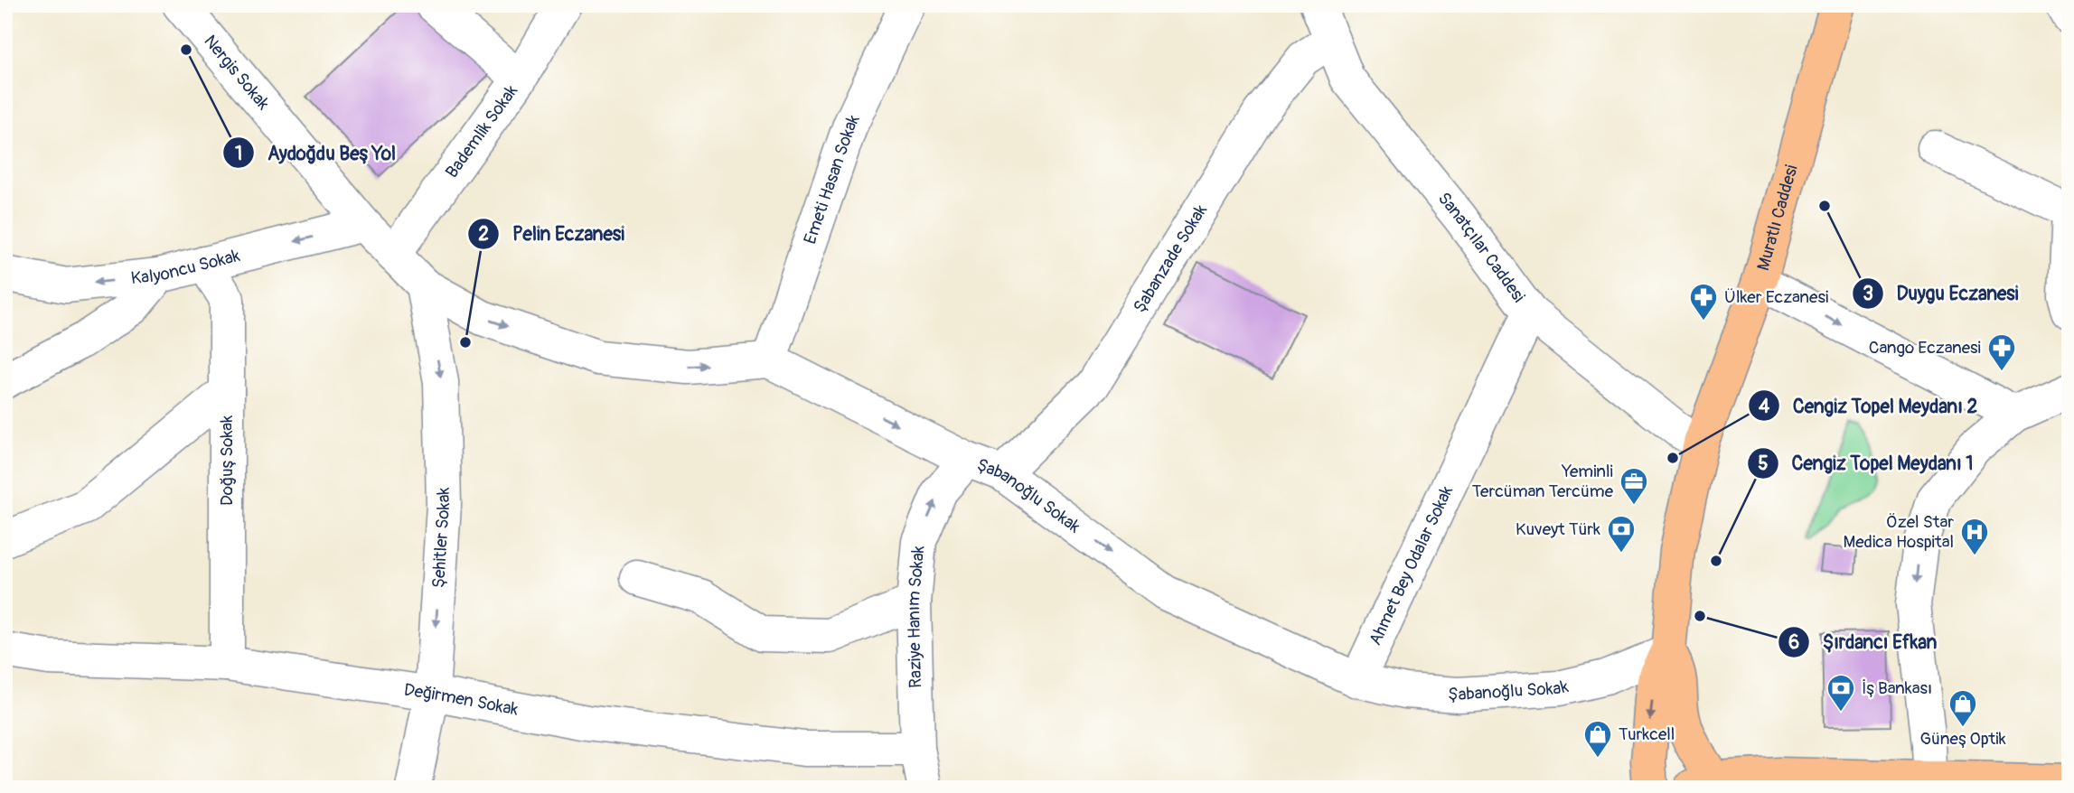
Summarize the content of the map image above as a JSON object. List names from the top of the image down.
{
  "streets": {
    "main road": ["Muratlı Caddesi"],
    "street": [
      "Nergis Sokak",
      "Bademlik Sokak",
      "Emeti Hasan Sokak",
      "Sanatçılar Caddesi",
      "Şabanzade Sokak",
      "Kalyoncu Sokak",
      "Doğuş Sokak",
      "Şabanoğlu Sokak",
      "Şehitler Sokak",
      "Ahmet Bey Odalar Sokak",
      "Raziye Hanım Sokak",
      "Değirmen Sokak"
    ]
  },
  "crossings": [
    ["Nergis Sokak", "Bademlik Sokak"],
    ["Nergis Sokak", "Kalyoncu Sokak"],
    ["Emeti Hasan Sokak", "Şabanoğlu Sokak"],
    ["Muratlı Caddesi", "Sanatçılar Caddesi"],
    ["Muratlı Caddesi", "Şabanoğlu Sokak"],
    ["Sanatçılar Caddesi", "Şabanzade Sokak"],
    ["Sanatçılar Caddesi", "Ahmet Bey Odalar Sokak"],
    ["Şabanzade Sokak", "Şabanoğlu Sokak"],
    ["Kalyoncu Sokak", "Doğuş Sokak"],
    ["Doğuş Sokak", "Değirmen Sokak"],
    ["Şabanoğlu Sokak", "Ahmet Bey Odalar Sokak"],
    ["Şabanoğlu Sokak", "Raziye Hanım Sokak"],
    ["Şehitler Sokak", "Değirmen Sokak"],
    ["Raziye Hanım Sokak", "Değirmen Sokak"]
  ],
  "one_way": [
    "Kalyoncu Sokak",
    "Şabanoğlu Sokak",
    "Şehitler Sokak",
    "Raziye Hanım Sokak"
  ],
  "places": {
    "other": [
      "Aydoğdu Beş Yol",
      "Duygu Eczanesi",
      "Pelin Eczanesi",
      "Cengiz Topel Meydanı 2",
      "Cengiz Topel Meydanı 1",
      "Şırdancı Efkan"
    ],
    "pharmacy": ["Ülker Eczanesi", "Cango Eczanesi"],
    "office": ["Yeminli Tercüman Tercüme"],
    "bank": ["Kuveyt Türk", "İş Bankası"],
    "hospital": ["Özel Star Medica Hospital"],
    "shop": ["Güneş Optik", "Turkcell"]
  }
}
